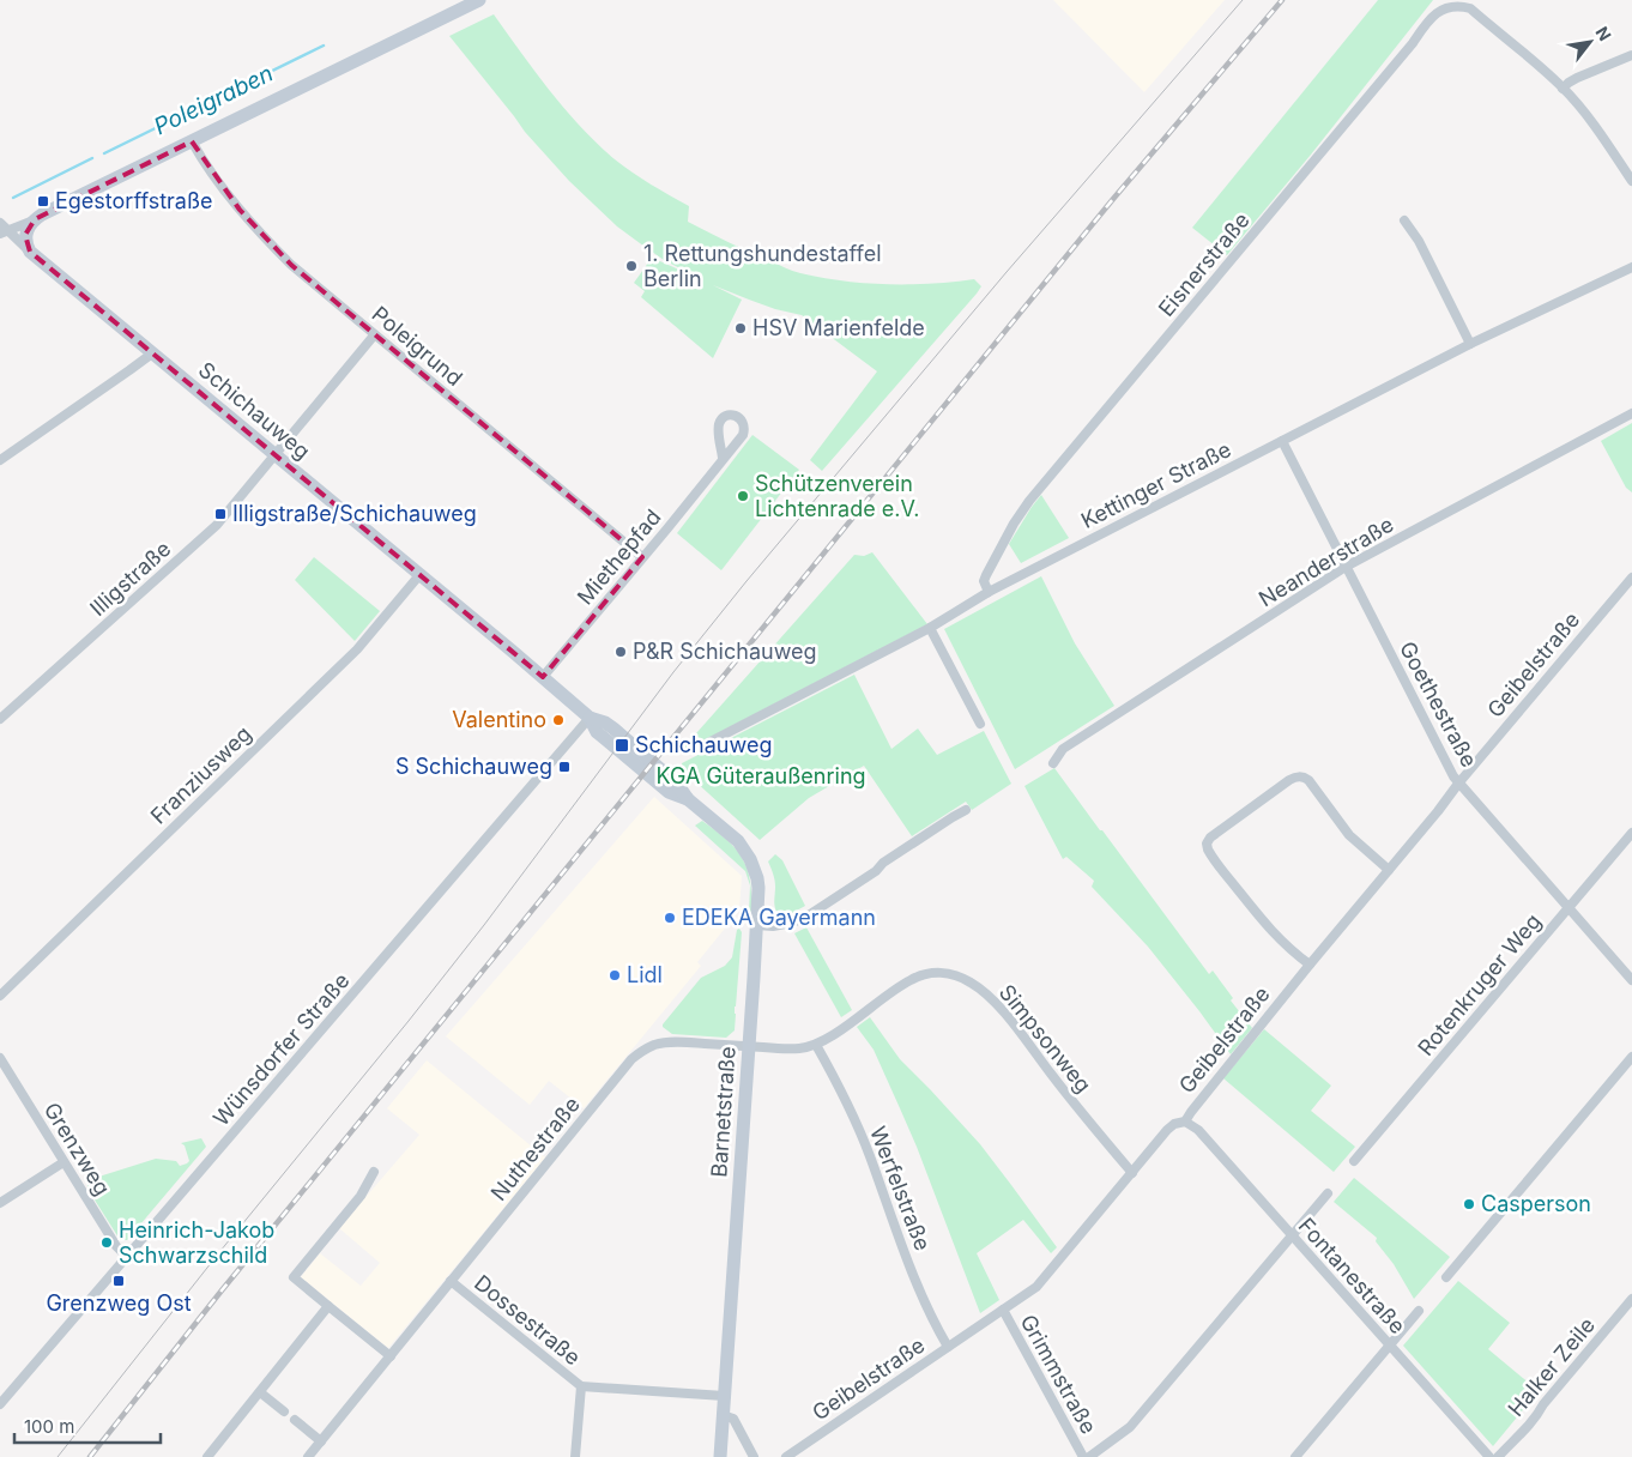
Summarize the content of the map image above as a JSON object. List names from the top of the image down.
{
  "streets": {
    "street": [
      "Eisnerstraße",
      "Poleigrund",
      "Schichauweg",
      "Kettinger Straße",
      "Miethepfad",
      "Neanderstraße",
      "Illigstraße",
      "Geibelstraße",
      "Goethestraße",
      "Franziusweg",
      "Rotenkruger Weg",
      "Simpsonweg",
      "Wünsdorfer Straße",
      "Barnetstraße",
      "Grenzweg",
      "Nuthestraße",
      "Werfelstraße",
      "Fontanestraße",
      "Dossestraße",
      "Halker Zeile",
      "Grimmstraße"
    ]
  },
  "crossings": [
    ["Eisnerstraße", "Kettinger Straße"],
    ["Poleigrund", "Miethepfad"],
    ["Poleigrund", "Illigstraße"],
    ["Schichauweg", "Miethepfad"],
    ["Schichauweg", "Illigstraße"],
    ["Schichauweg", "Franziusweg"],
    ["Schichauweg", "Wünsdorfer Straße"],
    ["Schichauweg", "Barnetstraße"],
    ["Kettinger Straße", "Goethestraße"],
    ["Neanderstraße", "Goethestraße"],
    ["Geibelstraße", "Goethestraße"],
    ["Geibelstraße", "Simpsonweg"],
    ["Geibelstraße", "Werfelstraße"],
    ["Geibelstraße", "Fontanestraße"],
    ["Geibelstraße", "Grimmstraße"],
    ["Goethestraße", "Rotenkruger Weg"],
    ["Simpsonweg", "Barnetstraße"],
    ["Simpsonweg", "Nuthestraße"],
    ["Simpsonweg", "Werfelstraße"],
    ["Wünsdorfer Straße", "Barnetstraße"],
    ["Wünsdorfer Straße", "Grenzweg"],
    ["Barnetstraße", "Nuthestraße"],
    ["Barnetstraße", "Dossestraße"],
    ["Nuthestraße", "Dossestraße"]
  ],
  "water": ["Poleigraben"],
  "parks": ["KGA Güteraußenring"],
  "places": {
    "transit": [
      "Egestorffstraße",
      "Illigstraße/Schichauweg",
      "Schichauweg",
      "S Schichauweg",
      "Grenzweg Ost"
    ],
    "other": [
      "1. Rettungshundestaffel Berlin",
      "HSV Marienfelde",
      "Schützenverein Lichtenrade e.V.",
      "P&R Schichauweg",
      "Valentino",
      "EDEKA Gayermann",
      "Lidl",
      "Casperson",
      "Heinrich-Jakob Schwarzschild"
    ]
  },
  "scale_bar": "100 m",
  "north": "top right"
}
